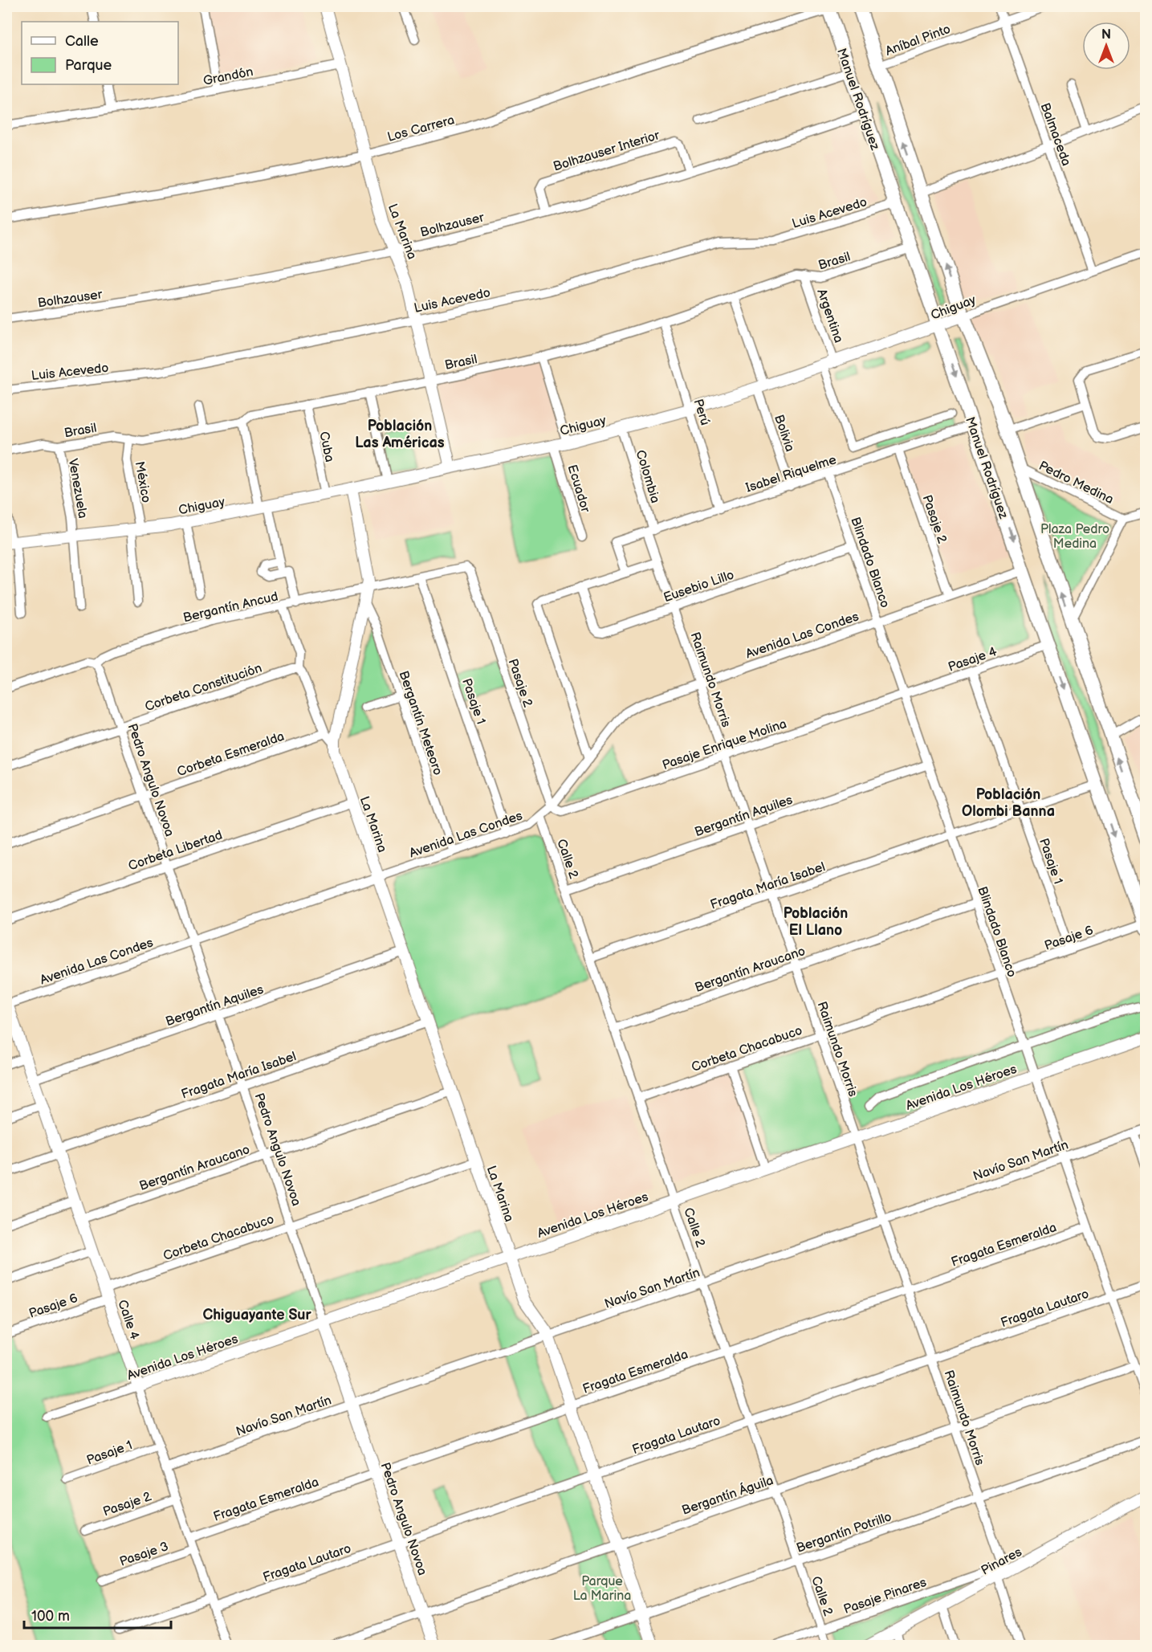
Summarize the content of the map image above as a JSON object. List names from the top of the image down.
{
  "streets": {
    "main road": ["Manuel Rodríguez"],
    "street": [
      "Aníbal Pinto",
      "Grandón",
      "Los Carrera",
      "Balmaceda",
      "Bolhzauser Interior",
      "Luis Acevedo",
      "Bolhzauser",
      "La Marina",
      "Brasil",
      "Chiguay",
      "Argentina",
      "Perú",
      "Bolivia",
      "Cuba",
      "Isabel Riquelme",
      "Colombia",
      "México",
      "Pedro Medina",
      "Venezuela",
      "Ecuador",
      "Pasaje 2",
      "Blindado Blanco",
      "Eusebio Lillo",
      "Bergantín Ancud",
      "Avenida Las Condes",
      "Pasaje 4",
      "Raimundo Morris",
      "Corbeta Constitución",
      "Pasaje 1",
      "Bergantín Meteoro",
      "Pasaje Enrique Molina",
      "Corbeta Esmeralda",
      "Pedro Angulo Novoa",
      "Bergantín Aquiles",
      "Corbeta Libertad",
      "Calle 2",
      "Fragata María Isabel",
      "Pasaje 6",
      "Bergantín Araucano",
      "Corbeta Chacabuco",
      "Avenida Los Héroes",
      "Navío San Martín",
      "Fragata Esmeralda",
      "Fragata Lautaro",
      "Calle 4",
      "Bergantín Águila",
      "Bergantín Potrillo",
      "Pasaje 3",
      "Pinares",
      "Pasaje Pinares"
    ]
  },
  "crossings": [
    ["Aníbal Pinto", "Balmaceda"],
    ["Grandón", "La Marina"],
    ["Manuel Rodríguez", "Los Carrera"],
    ["Manuel Rodríguez", "Luis Acevedo"],
    ["Manuel Rodríguez", "Bolhzauser"],
    ["Manuel Rodríguez", "Brasil"],
    ["Manuel Rodríguez", "Chiguay"],
    ["Manuel Rodríguez", "Isabel Riquelme"],
    ["Manuel Rodríguez", "Avenida Las Condes"],
    ["Manuel Rodríguez", "Pasaje 4"],
    ["Manuel Rodríguez", "Fragata María Isabel"],
    ["Manuel Rodríguez", "Pasaje 6"],
    ["Los Carrera", "La Marina"],
    ["Balmaceda", "Chiguay"],
    ["Bolhzauser Interior", "Bolhzauser"],
    ["Luis Acevedo", "La Marina"],
    ["Bolhzauser", "La Marina"],
    ["La Marina", "Brasil"],
    ["La Marina", "Chiguay"],
    ["La Marina", "Bergantín Ancud"],
    ["La Marina", "Avenida Las Condes"],
    ["La Marina", "Corbeta Constitución"],
    ["La Marina", "Corbeta Esmeralda"],
    ["La Marina", "Bergantín Aquiles"],
    ["La Marina", "Corbeta Libertad"],
    ["La Marina", "Fragata María Isabel"],
    ["La Marina", "Bergantín Araucano"],
    ["La Marina", "Corbeta Chacabuco"],
    ["La Marina", "Avenida Los Héroes"],
    ["La Marina", "Navío San Martín"],
    ["La Marina", "Fragata Esmeralda"],
    ["La Marina", "Fragata Lautaro"],
    ["La Marina", "Bergantín Águila"],
    ["La Marina", "Bergantín Potrillo"],
    ["Brasil", "Argentina"],
    ["Brasil", "Perú"],
    ["Brasil", "Bolivia"],
    ["Brasil", "Cuba"],
    ["Brasil", "México"],
    ["Brasil", "Venezuela"],
    ["Chiguay", "Argentina"],
    ["Chiguay", "Perú"],
    ["Chiguay", "Bolivia"],
    ["Chiguay", "Cuba"],
    ["Chiguay", "Colombia"],
    ["Chiguay", "México"],
    ["Chiguay", "Venezuela"],
    ["Chiguay", "Ecuador"],
    ["Perú", "Isabel Riquelme"],
    ["Bolivia", "Isabel Riquelme"],
    ["Isabel Riquelme", "Colombia"],
    ["Isabel Riquelme", "Pasaje 2"],
    ["Isabel Riquelme", "Blindado Blanco"],
    ["Isabel Riquelme", "Raimundo Morris"],
    ["Colombia", "Raimundo Morris"],
    ["Pasaje 2", "Bergantín Ancud"],
    ["Pasaje 2", "Avenida Las Condes"],
    ["Pasaje 2", "Pasaje Enrique Molina"],
    ["Pasaje 2", "Calle 4"],
    ["Blindado Blanco", "Eusebio Lillo"],
    ["Blindado Blanco", "Avenida Las Condes"],
    ["Blindado Blanco", "Pasaje 4"],
    ["Blindado Blanco", "Pasaje Enrique Molina"],
    ["Blindado Blanco", "Bergantín Aquiles"],
    ["Blindado Blanco", "Fragata María Isabel"],
    ["Blindado Blanco", "Pasaje 6"],
    ["Blindado Blanco", "Bergantín Araucano"],
    ["Blindado Blanco", "Corbeta Chacabuco"],
    ["Blindado Blanco", "Avenida Los Héroes"],
    ["Blindado Blanco", "Navío San Martín"],
    ["Blindado Blanco", "Fragata Esmeralda"],
    ["Blindado Blanco", "Fragata Lautaro"],
    ["Blindado Blanco", "Bergantín Águila"],
    ["Eusebio Lillo", "Raimundo Morris"],
    ["Bergantín Ancud", "Pasaje 1"],
    ["Bergantín Ancud", "Pedro Angulo Novoa"],
    ["Avenida Las Condes", "Raimundo Morris"],
    ["Avenida Las Condes", "Pasaje 1"],
    ["Avenida Las Condes", "Bergantín Meteoro"],
    ["Avenida Las Condes", "Pasaje Enrique Molina"],
    ["Avenida Las Condes", "Pedro Angulo Novoa"],
    ["Avenida Las Condes", "Calle 2"],
    ["Avenida Las Condes", "Calle 4"],
    ["Pasaje 4", "Pasaje 1"],
    ["Pasaje 4", "Pasaje Enrique Molina"],
    ["Raimundo Morris", "Pasaje Enrique Molina"],
    ["Raimundo Morris", "Bergantín Aquiles"],
    ["Raimundo Morris", "Fragata María Isabel"],
    ["Raimundo Morris", "Bergantín Araucano"],
    ["Raimundo Morris", "Corbeta Chacabuco"],
    ["Raimundo Morris", "Avenida Los Héroes"],
    ["Raimundo Morris", "Navío San Martín"],
    ["Raimundo Morris", "Fragata Esmeralda"],
    ["Raimundo Morris", "Fragata Lautaro"],
    ["Raimundo Morris", "Bergantín Águila"],
    ["Raimundo Morris", "Bergantín Potrillo"],
    ["Raimundo Morris", "Pinares"],
    ["Raimundo Morris", "Pasaje Pinares"],
    ["Corbeta Constitución", "Pedro Angulo Novoa"],
    ["Pasaje 1", "Fragata María Isabel"],
    ["Pasaje 1", "Pasaje 6"],
    ["Pasaje 1", "Calle 4"],
    ["Corbeta Esmeralda", "Pedro Angulo Novoa"],
    ["Pedro Angulo Novoa", "Bergantín Aquiles"],
    ["Pedro Angulo Novoa", "Corbeta Libertad"],
    ["Pedro Angulo Novoa", "Fragata María Isabel"],
    ["Pedro Angulo Novoa", "Bergantín Araucano"],
    ["Pedro Angulo Novoa", "Corbeta Chacabuco"],
    ["Pedro Angulo Novoa", "Avenida Los Héroes"],
    ["Pedro Angulo Novoa", "Navío San Martín"],
    ["Pedro Angulo Novoa", "Fragata Esmeralda"],
    ["Pedro Angulo Novoa", "Fragata Lautaro"],
    ["Pedro Angulo Novoa", "Bergantín Águila"],
    ["Bergantín Aquiles", "Calle 2"],
    ["Bergantín Aquiles", "Calle 4"],
    ["Calle 2", "Fragata María Isabel"],
    ["Calle 2", "Bergantín Araucano"],
    ["Calle 2", "Corbeta Chacabuco"],
    ["Calle 2", "Avenida Los Héroes"],
    ["Calle 2", "Navío San Martín"],
    ["Calle 2", "Fragata Esmeralda"],
    ["Calle 2", "Fragata Lautaro"],
    ["Calle 2", "Bergantín Águila"],
    ["Calle 2", "Bergantín Potrillo"],
    ["Calle 2", "Pasaje Pinares"],
    ["Fragata María Isabel", "Calle 4"],
    ["Pasaje 6", "Corbeta Chacabuco"],
    ["Pasaje 6", "Calle 4"],
    ["Bergantín Araucano", "Calle 4"],
    ["Corbeta Chacabuco", "Calle 4"],
    ["Avenida Los Héroes", "Calle 4"],
    ["Navío San Martín", "Calle 4"],
    ["Fragata Esmeralda", "Calle 4"],
    ["Fragata Lautaro", "Calle 4"],
    ["Calle 4", "Pasaje 3"],
    ["Pinares", "Pasaje Pinares"]
  ],
  "districts": [
    "Población Las Américas",
    "Población Olombi Banna",
    "Población El Llano",
    "Chiguayante Sur"
  ],
  "parks": ["Plaza Pedro Medina", "Parque La Marina"],
  "legend": ["Calle", "Parque"],
  "scale_bar": "100 m",
  "north": "top"
}
